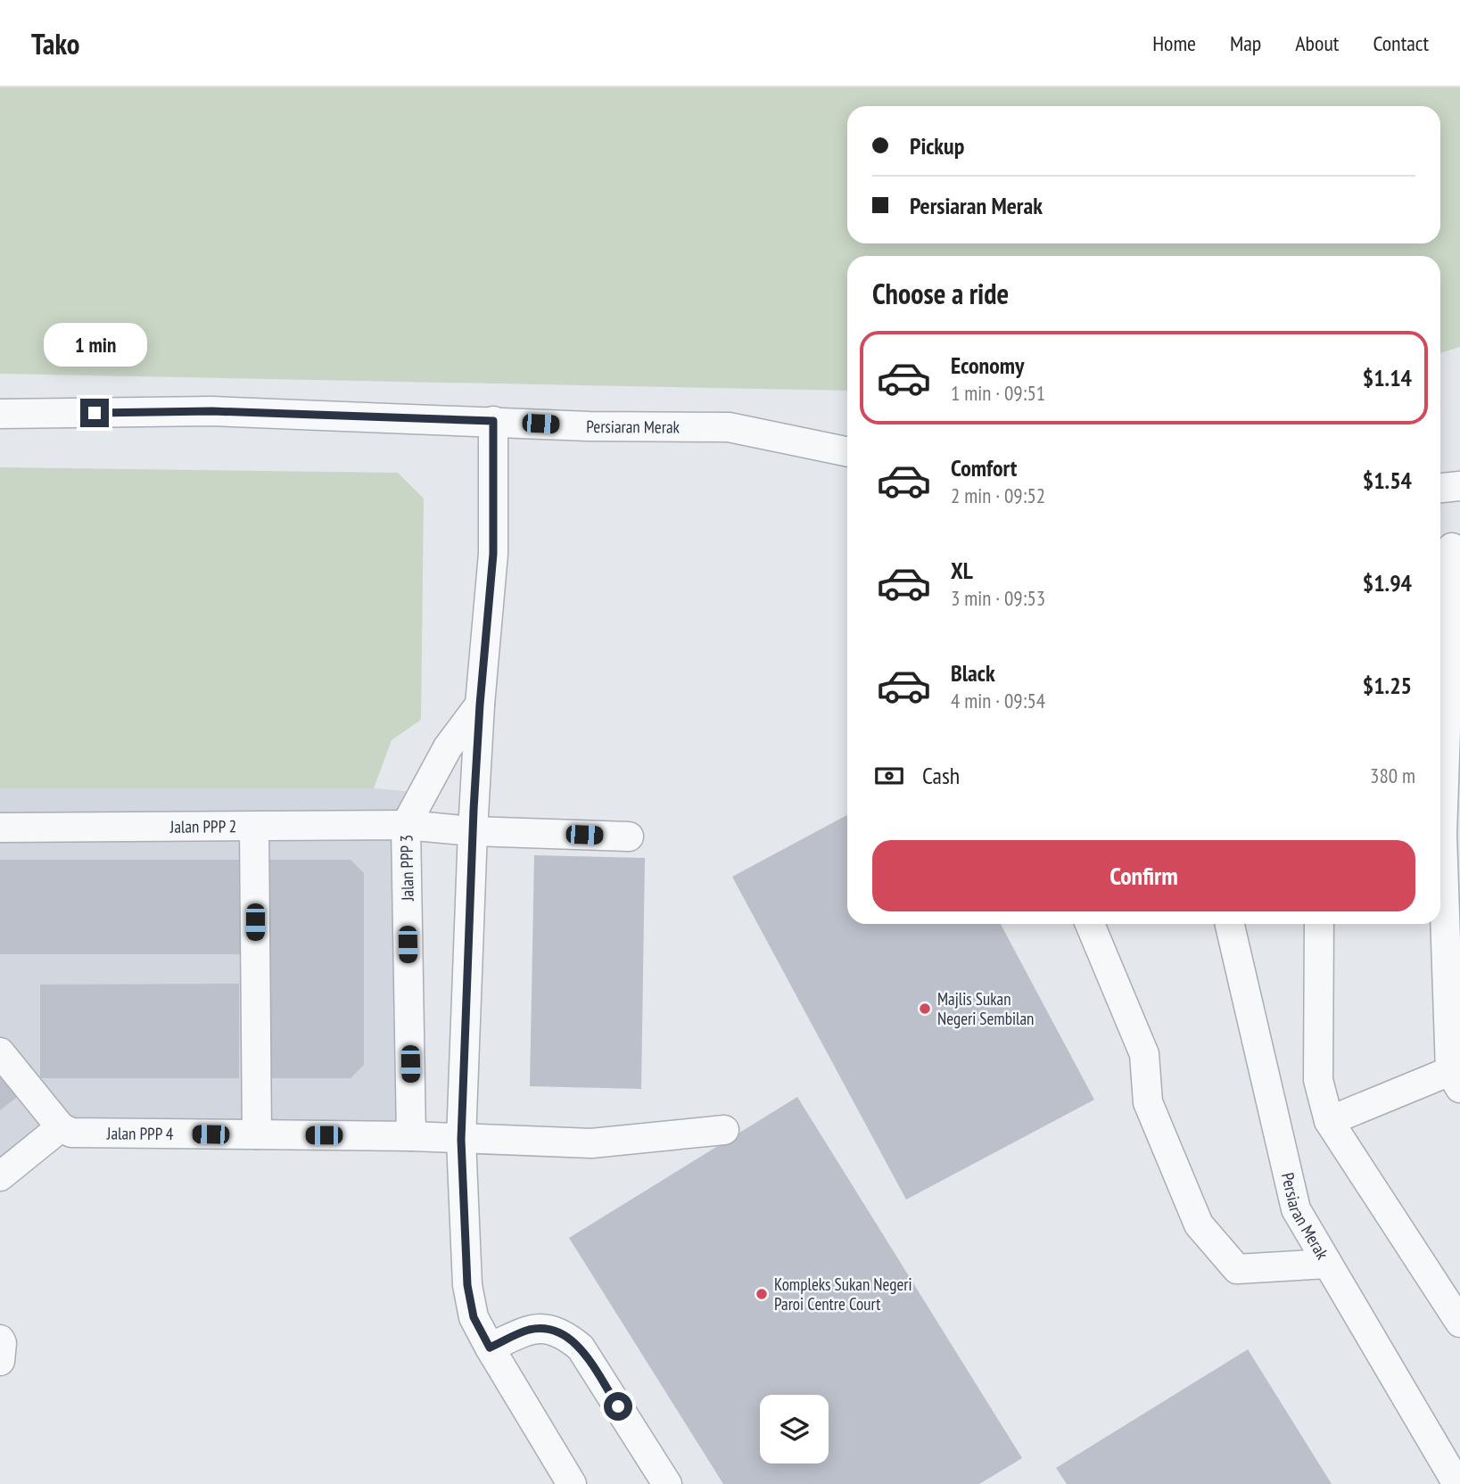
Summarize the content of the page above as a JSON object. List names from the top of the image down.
{
  "streets": {
    "street": [
      "Persiaran Merak",
      "Jalan PPP 2",
      "Jalan PPP 3",
      "Jalan PPP 4"
    ]
  },
  "crossings": [
    ["Jalan PPP 2", "Jalan PPP 3"],
    ["Jalan PPP 3", "Jalan PPP 4"]
  ],
  "places": ["Majlis Sukan Negeri Sembilan", "Kompleks Sukan Negeri Paroi Centre Court"],
  "page": {
    "header": "Tako",
    "nav": [
      "Home",
      "Map",
      "About",
      "Contact"
    ],
    "banner": ["Pickup", "Persiaran Merak"],
    "heading": "Choose a ride",
    "bubble": "1 min",
    "list": [
      {
        "name": "Economy",
        "note": "1 min · 09:51",
        "value": "$1.14"
      },
      {
        "name": "Comfort",
        "note": "2 min · 09:52",
        "value": "$1.54"
      },
      {
        "name": "XL",
        "note": "3 min · 09:53",
        "value": "$1.94"
      },
      {
        "name": "Black",
        "note": "4 min · 09:54",
        "value": "$1.25"
      }
    ],
    "pay": ["Cash", "380 m"],
    "buttons": "Confirm"
  }
}
